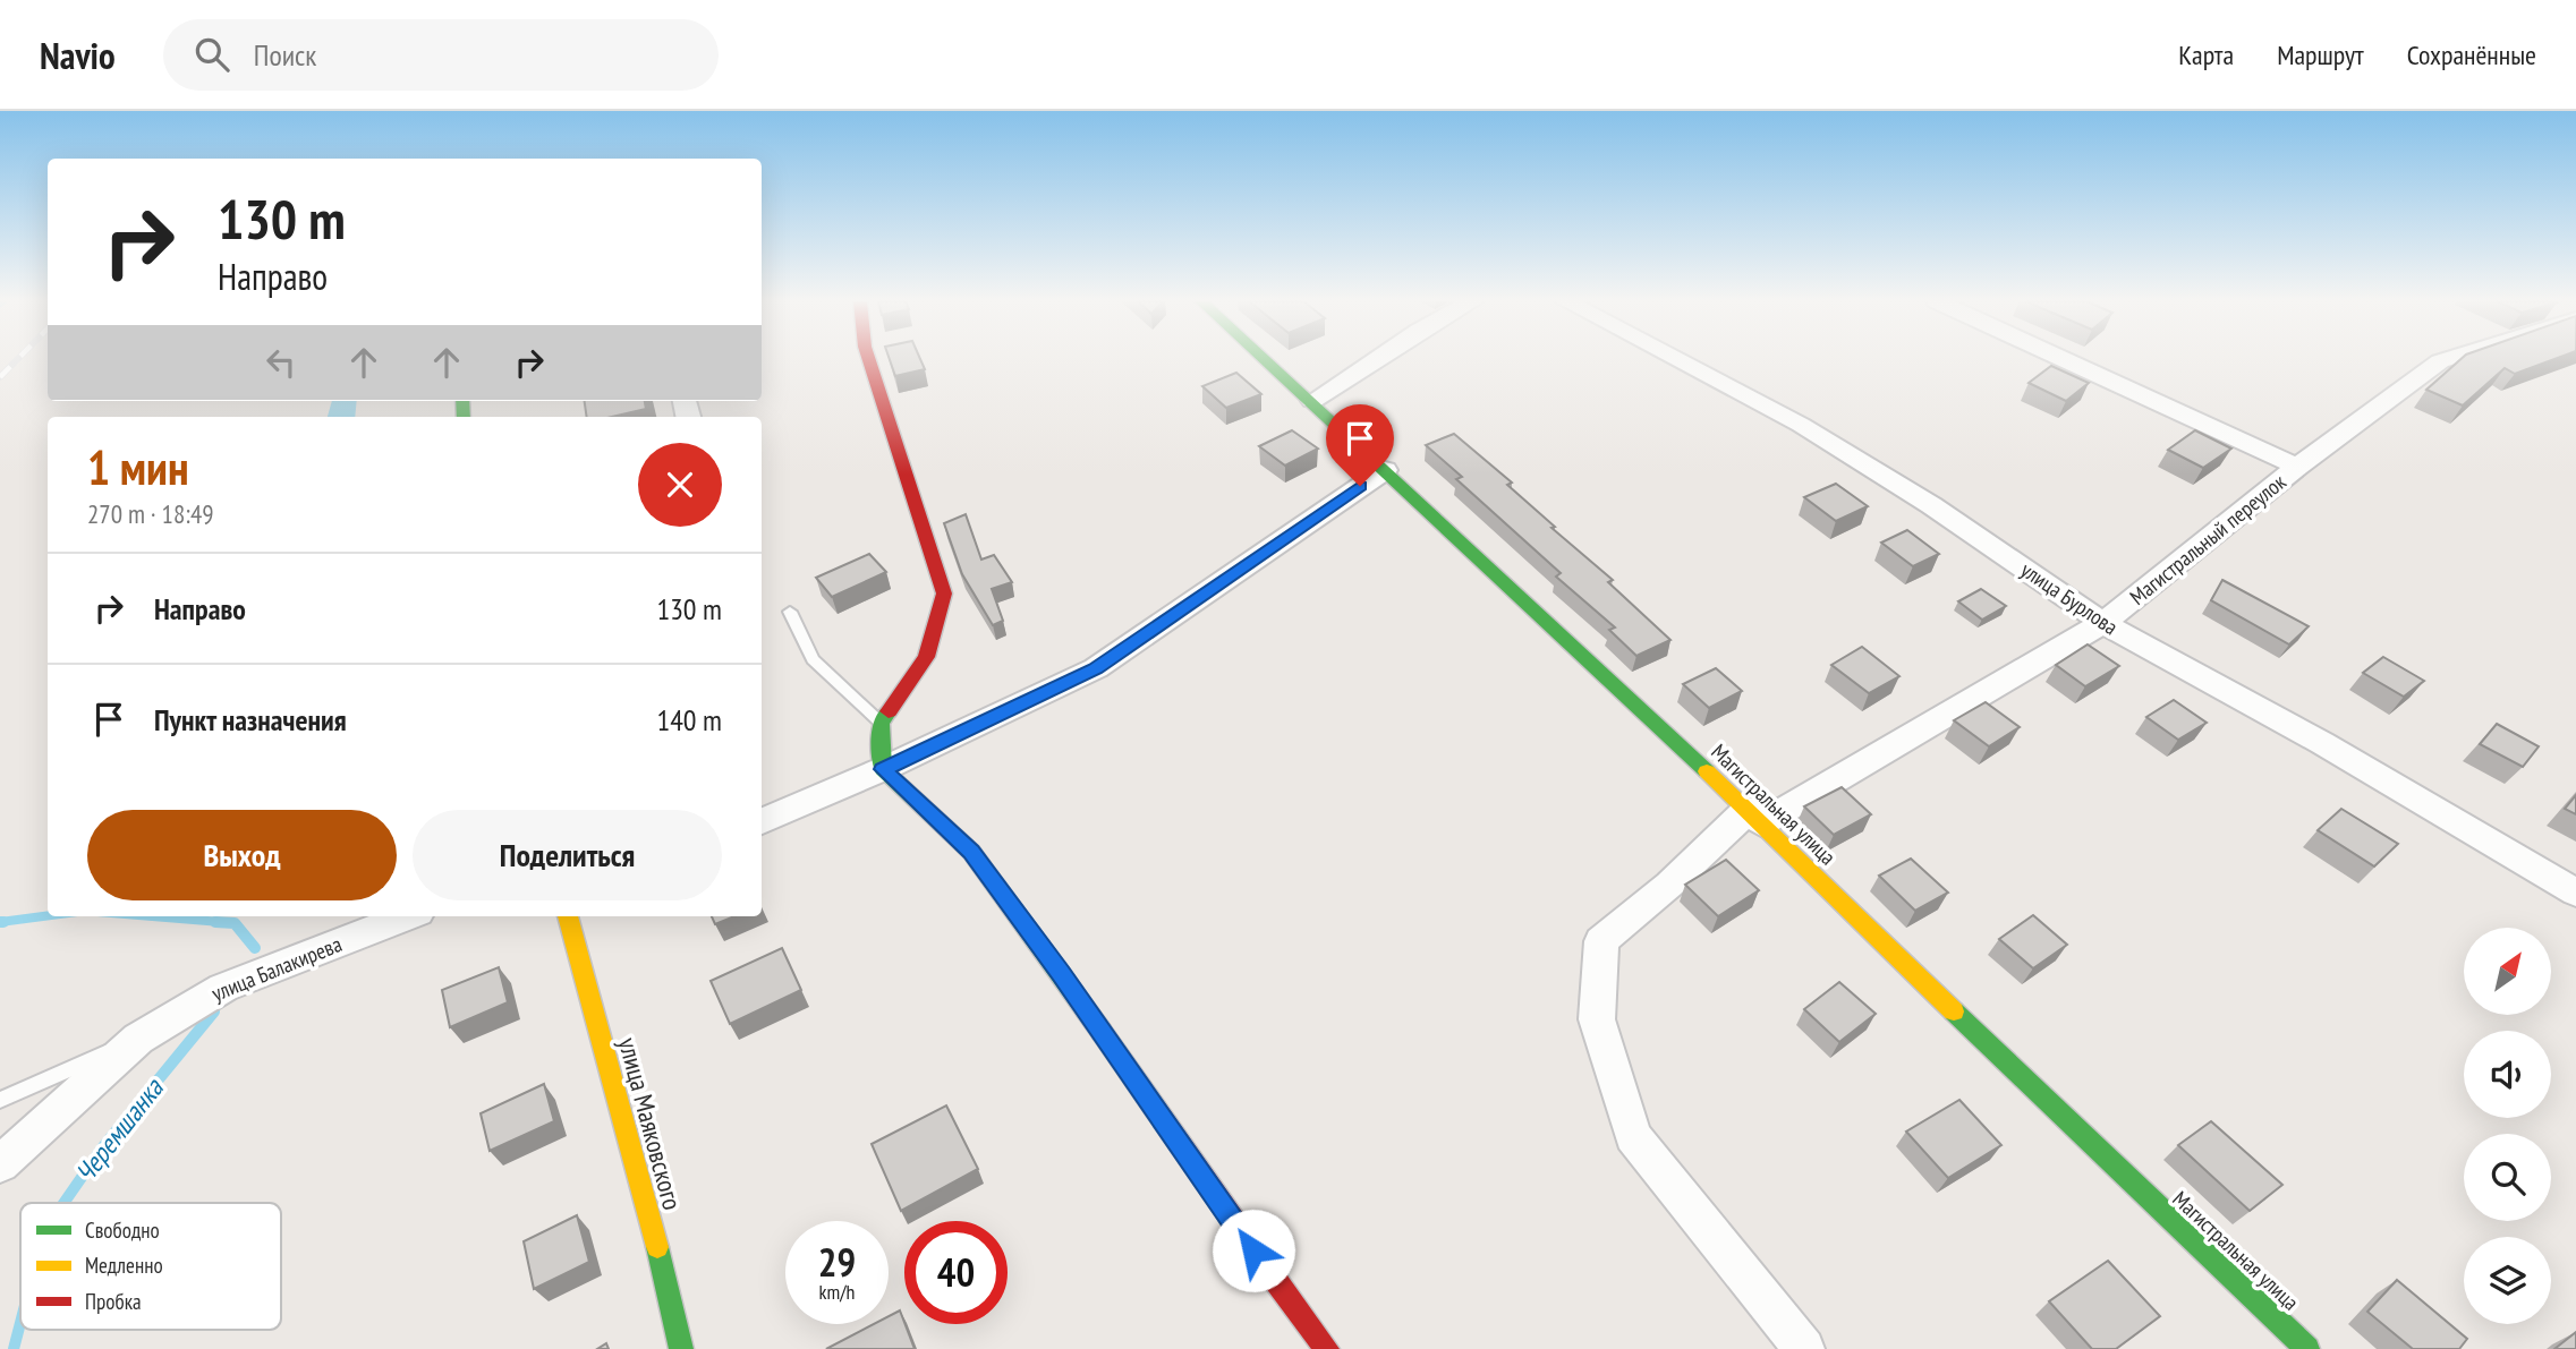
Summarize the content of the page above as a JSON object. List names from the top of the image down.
{
  "streets": {
    "street": [
      "Магистральный переулок",
      "улица Бурлова",
      "Магистральная улица",
      "улица Балакирева",
      "улица Маяковского"
    ]
  },
  "crossings": [
    ["Магистральный переулок", "улица Бурлова"],
    ["Магистральный переулок", "Магистральная улица"]
  ],
  "water": ["Черемшанка"],
  "legend": ["Свободно", "Медленно", "Пробка"],
  "north": "top right",
  "page": {
    "header": "Navio",
    "search": "Поиск",
    "nav": ["Карта", "Маршрут", "Сохранённые"],
    "turn": ["130 m", "Направо"],
    "heading": ["1 мин", "270 m · 18:49"],
    "list": [
      {
        "name": "Направо",
        "value": "130 m"
      },
      {
        "name": "Пункт назначения",
        "value": "140 m"
      }
    ],
    "buttons": ["Выход", "Поделиться"],
    "speed": "29 km/h",
    "limit": "40"
  }
}
